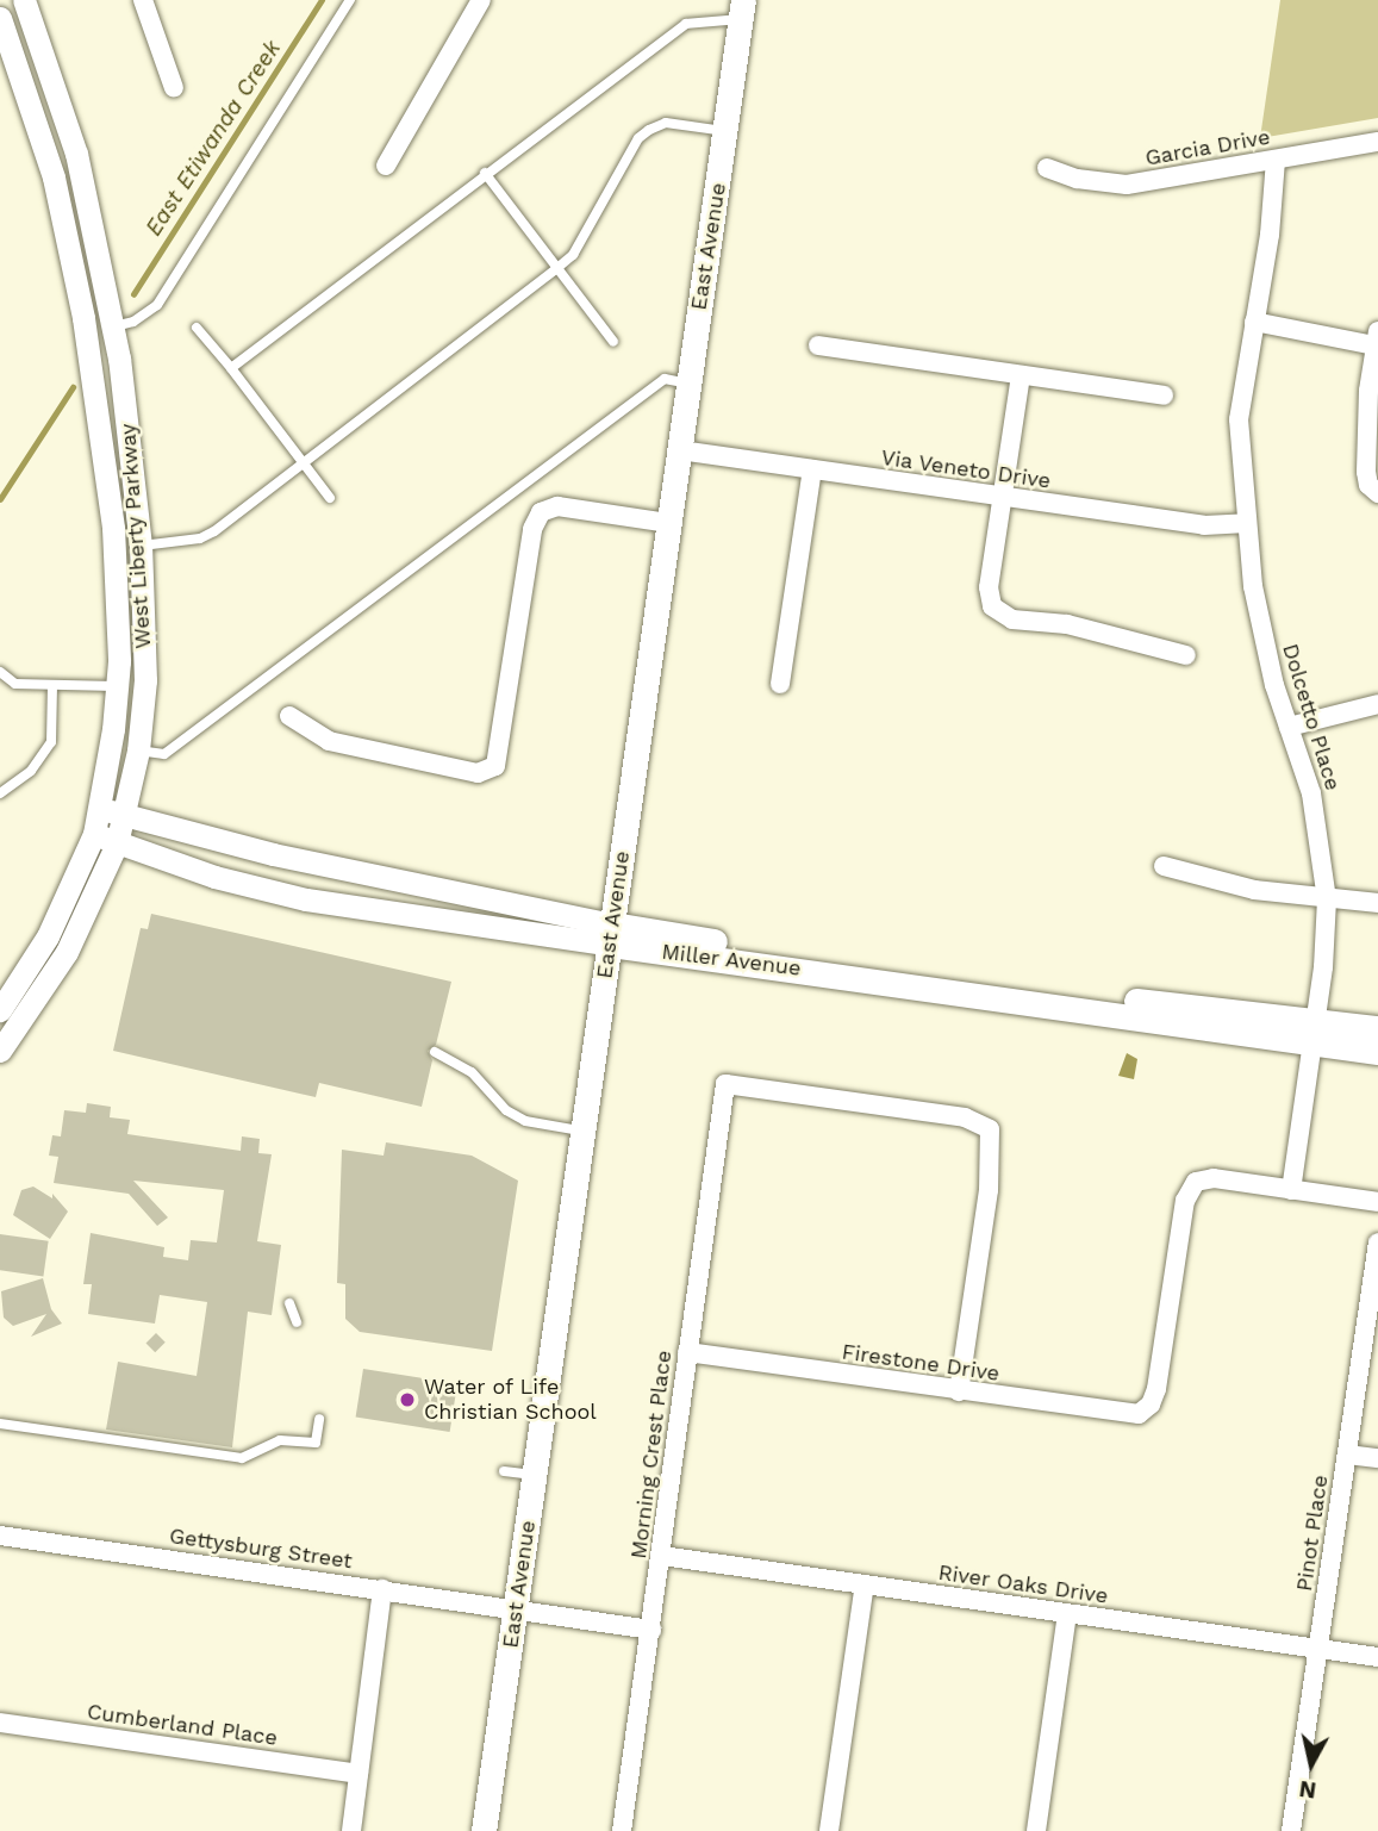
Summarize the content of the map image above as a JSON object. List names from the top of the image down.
{
  "streets": {
    "main road": ["East Avenue", "Miller Avenue"],
    "street": [
      "Garcia Drive",
      "Via Veneto Drive",
      "West Liberty Parkway",
      "Dolcetto Place",
      "Firestone Drive",
      "Morning Crest Place",
      "Pinot Place",
      "Gettysburg Street",
      "River Oaks Drive",
      "Cumberland Place"
    ]
  },
  "crossings": [
    ["Garcia Drive", "Dolcetto Place"],
    ["East Avenue", "Via Veneto Drive"],
    ["East Avenue", "Miller Avenue"],
    ["East Avenue", "Gettysburg Street"],
    ["Via Veneto Drive", "Dolcetto Place"],
    ["West Liberty Parkway", "Miller Avenue"],
    ["Dolcetto Place", "Miller Avenue"],
    ["Dolcetto Place", "Firestone Drive"],
    ["Firestone Drive", "Morning Crest Place"],
    ["Morning Crest Place", "Gettysburg Street"],
    ["Morning Crest Place", "River Oaks Drive"],
    ["Pinot Place", "River Oaks Drive"]
  ],
  "water": ["East Etiwanda Creek"],
  "places": ["Water of Life Christian School"],
  "north": "bottom"
}
